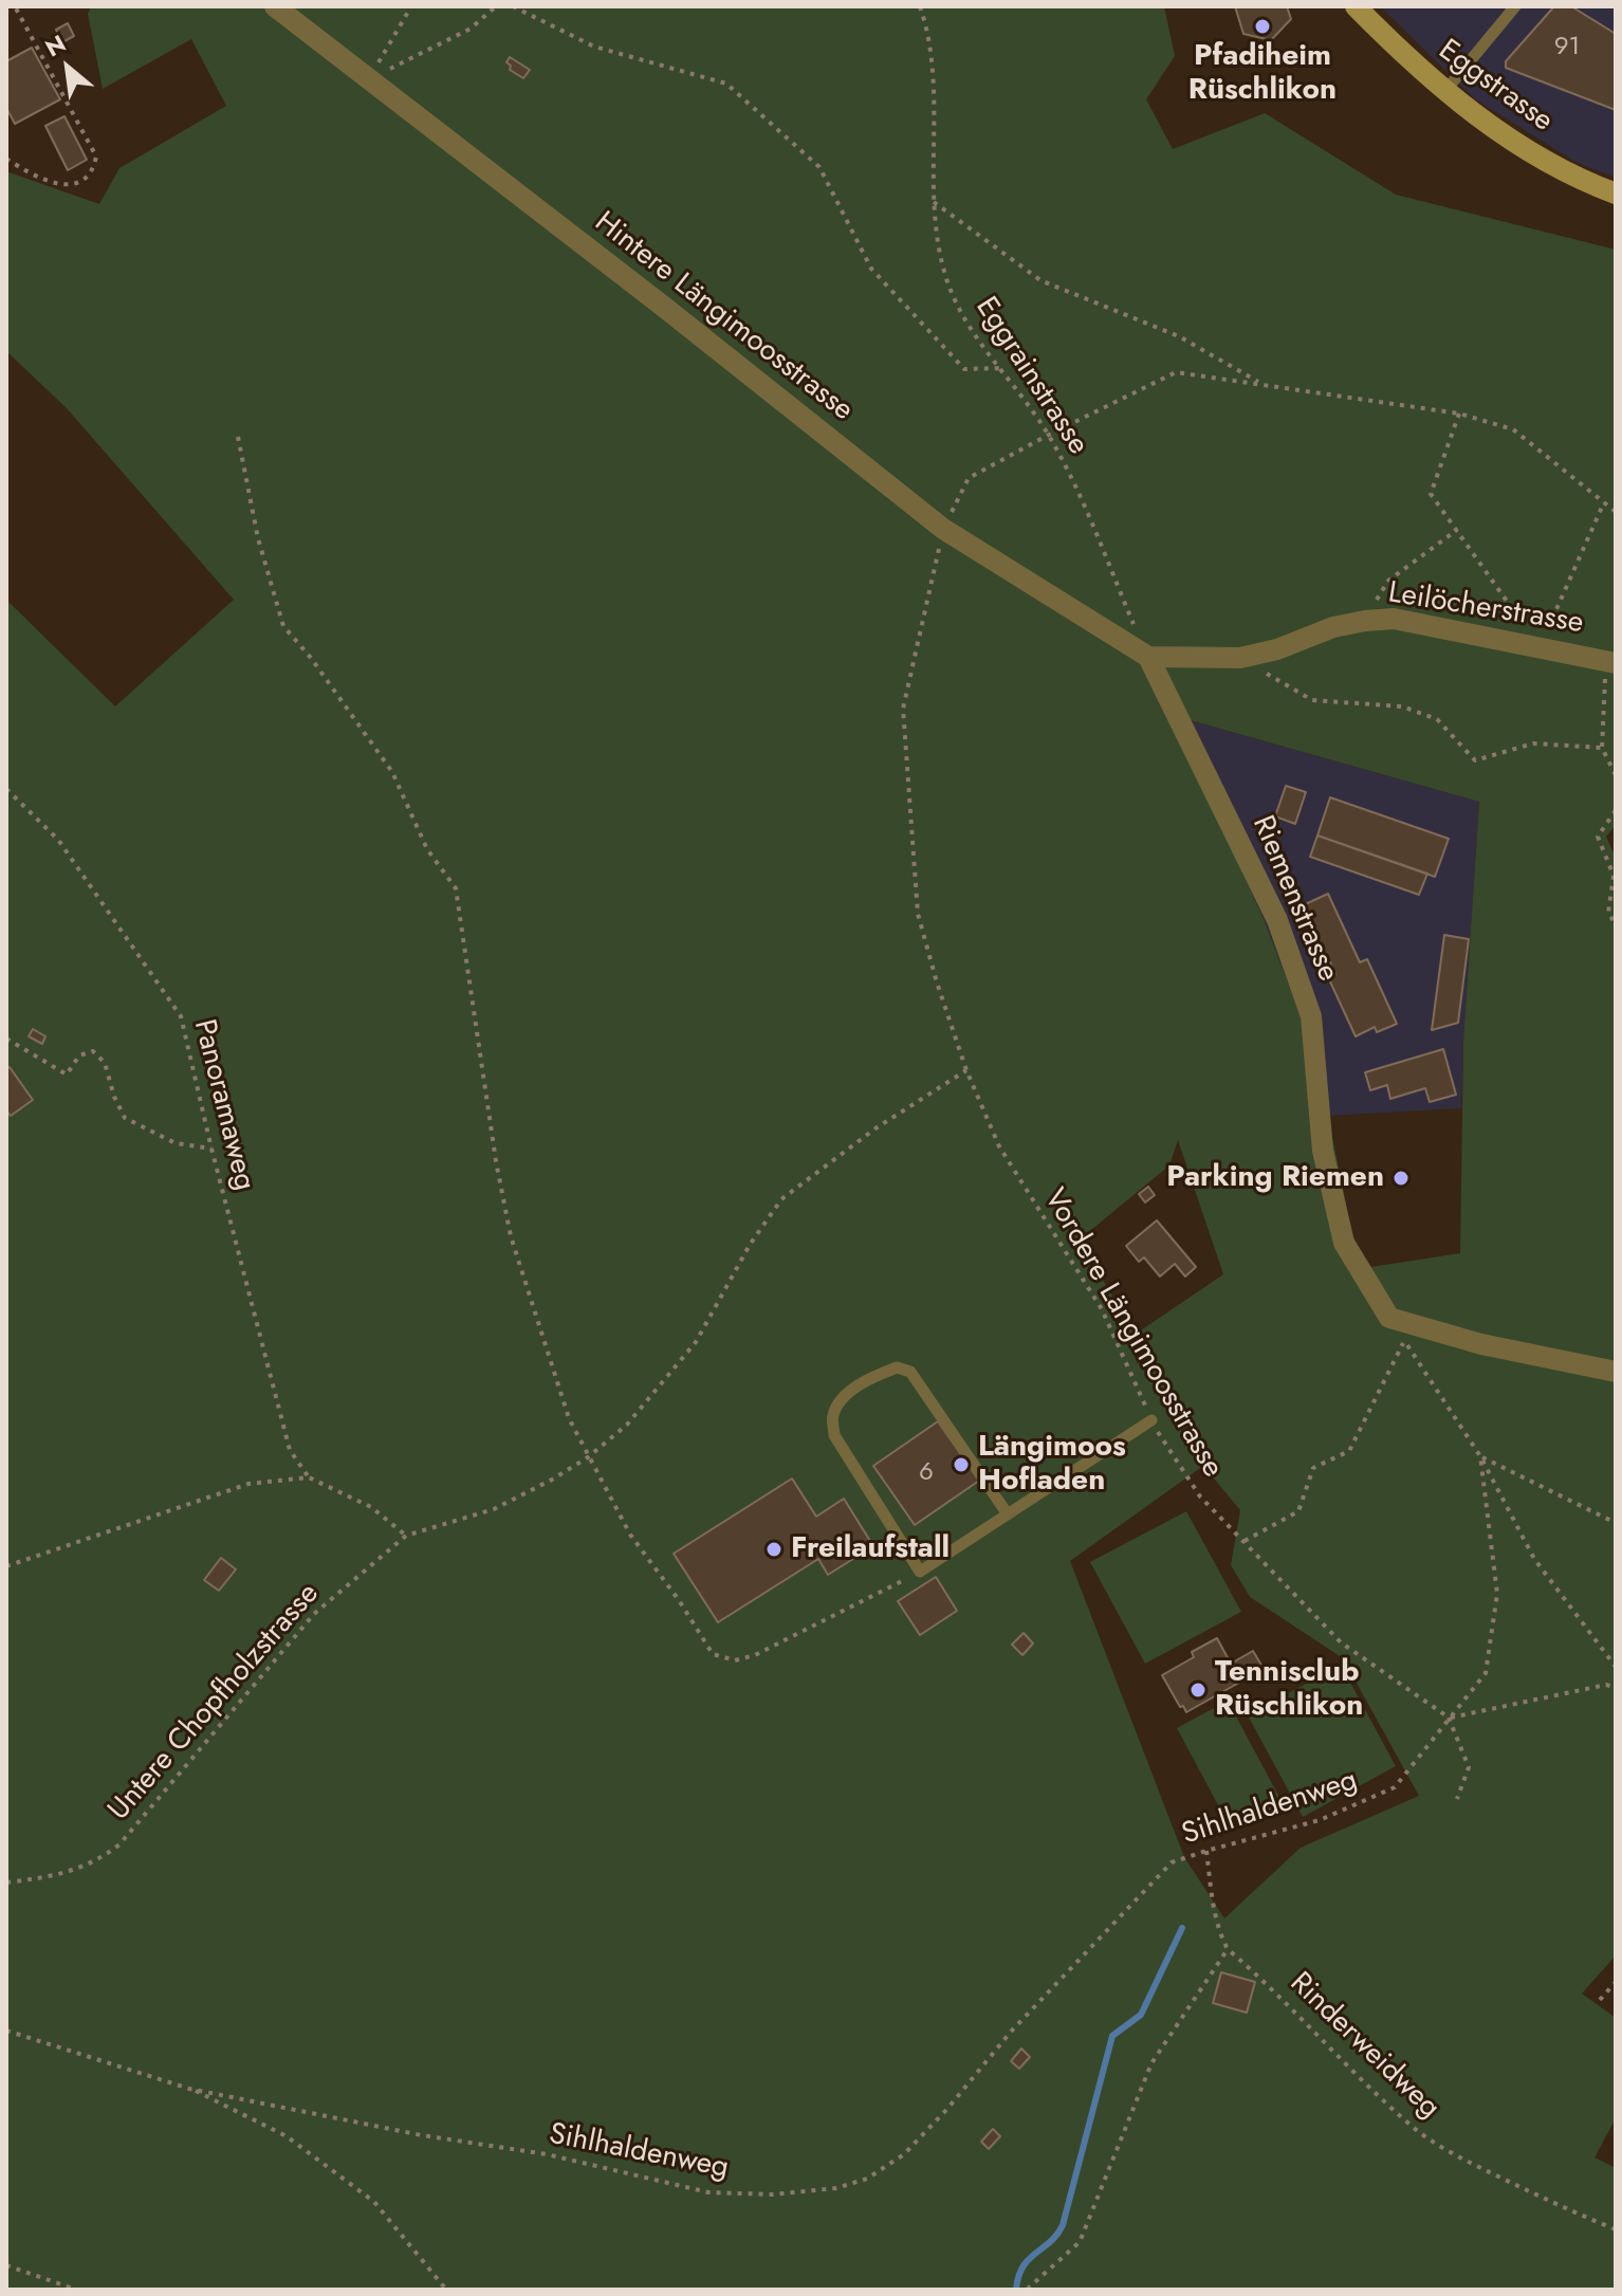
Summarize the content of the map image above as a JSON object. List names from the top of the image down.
{
  "streets": {
    "main road": ["Eggstrasse"],
    "street": ["Hintere Längimoosstrasse", "Leilöcherstrasse", "Riemenstrasse"],
    "path": [
      "Eggrainstrasse",
      "Panoramaweg",
      "Vordere Längimoosstrasse",
      "Untere Chopfholzstrasse",
      "Sihlhaldenweg",
      "Rinderweidweg"
    ]
  },
  "crossings": [
    ["Hintere Längimoosstrasse", "Eggrainstrasse"],
    ["Hintere Längimoosstrasse", "Leilöcherstrasse"],
    ["Hintere Längimoosstrasse", "Riemenstrasse"],
    ["Hintere Längimoosstrasse", "Vordere Längimoosstrasse"],
    ["Eggrainstrasse", "Leilöcherstrasse"],
    ["Eggrainstrasse", "Riemenstrasse"],
    ["Eggrainstrasse", "Vordere Längimoosstrasse"],
    ["Leilöcherstrasse", "Riemenstrasse"],
    ["Vordere Längimoosstrasse", "Untere Chopfholzstrasse"],
    ["Vordere Längimoosstrasse", "Sihlhaldenweg"]
  ],
  "places": [
    "Pfadiheim Rüschlikon",
    "Parking Riemen",
    "Längimoos Hofladen",
    "Freilaufstall",
    "Tennisclub Rüschlikon"
  ],
  "house_numbers": ["91", "6"],
  "north": "top left"
}
